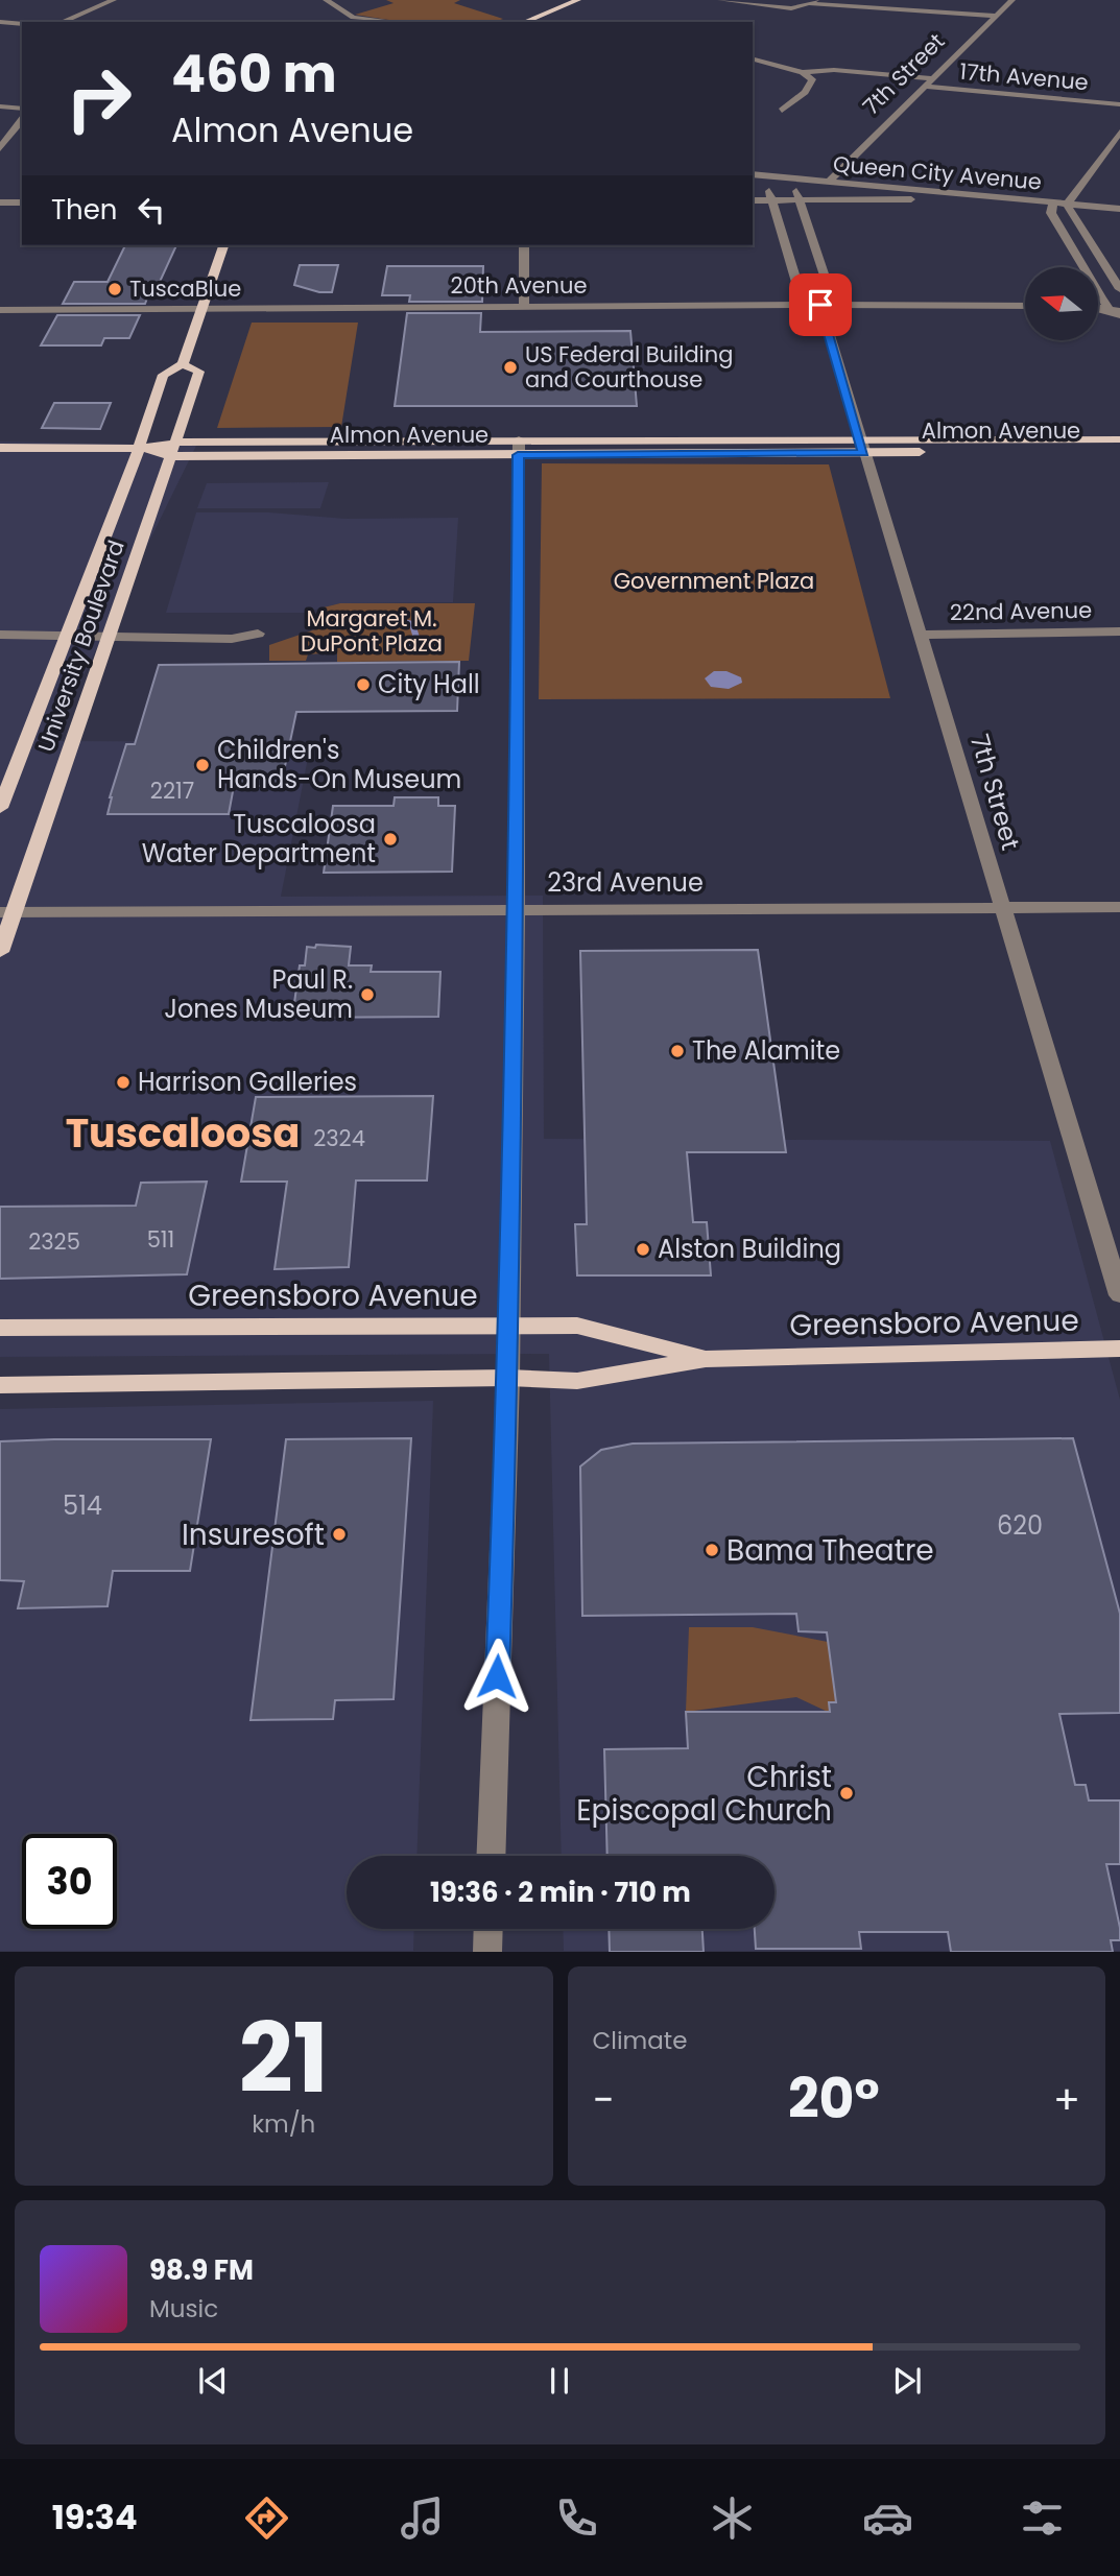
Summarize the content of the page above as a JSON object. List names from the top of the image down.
{
  "streets": {
    "main road": ["Almon Avenue", "University Boulevard", "Greensboro Avenue"],
    "street": [
      "7th Street",
      "17th Avenue",
      "Queen City Avenue",
      "20th Avenue",
      "22nd Avenue",
      "23rd Avenue"
    ]
  },
  "crossings": [
    ["7th Street", "17th Avenue"],
    ["7th Street", "Queen City Avenue"],
    ["7th Street", "20th Avenue"],
    ["7th Street", "Almon Avenue"],
    ["7th Street", "22nd Avenue"],
    ["7th Street", "23rd Avenue"],
    ["Almon Avenue", "University Boulevard"],
    ["University Boulevard", "23rd Avenue"]
  ],
  "districts": ["Tuscaloosa"],
  "parks": ["Government Plaza", "Margaret M. DuPont Plaza"],
  "places": [
    "TuscaBlue",
    "US Federal Building and Courthouse",
    "City Hall",
    "Children's Hands-On Museum",
    "Tuscaloosa Water Department",
    "Paul R. Jones Museum",
    "The Alamite",
    "Harrison Galleries",
    "Alston Building",
    "Insuresoft",
    "Bama Theatre",
    "Christ Episcopal Church"
  ],
  "house_numbers": [
    "2217",
    "2324",
    "511",
    "2325",
    "514",
    "620"
  ],
  "north": "left",
  "page": {
    "turn": ["460 m", "Almon Avenue"],
    "then": "Then",
    "limit": "30",
    "trip": "19:36 · 2 min · 710 m",
    "tile": [
      ["21", "km/h"],
      "Climate"
    ],
    "heat": ["−", "20°", "+"],
    "song": ["98.9 FM", "Music"],
    "tabs": "19:34"
  }
}
